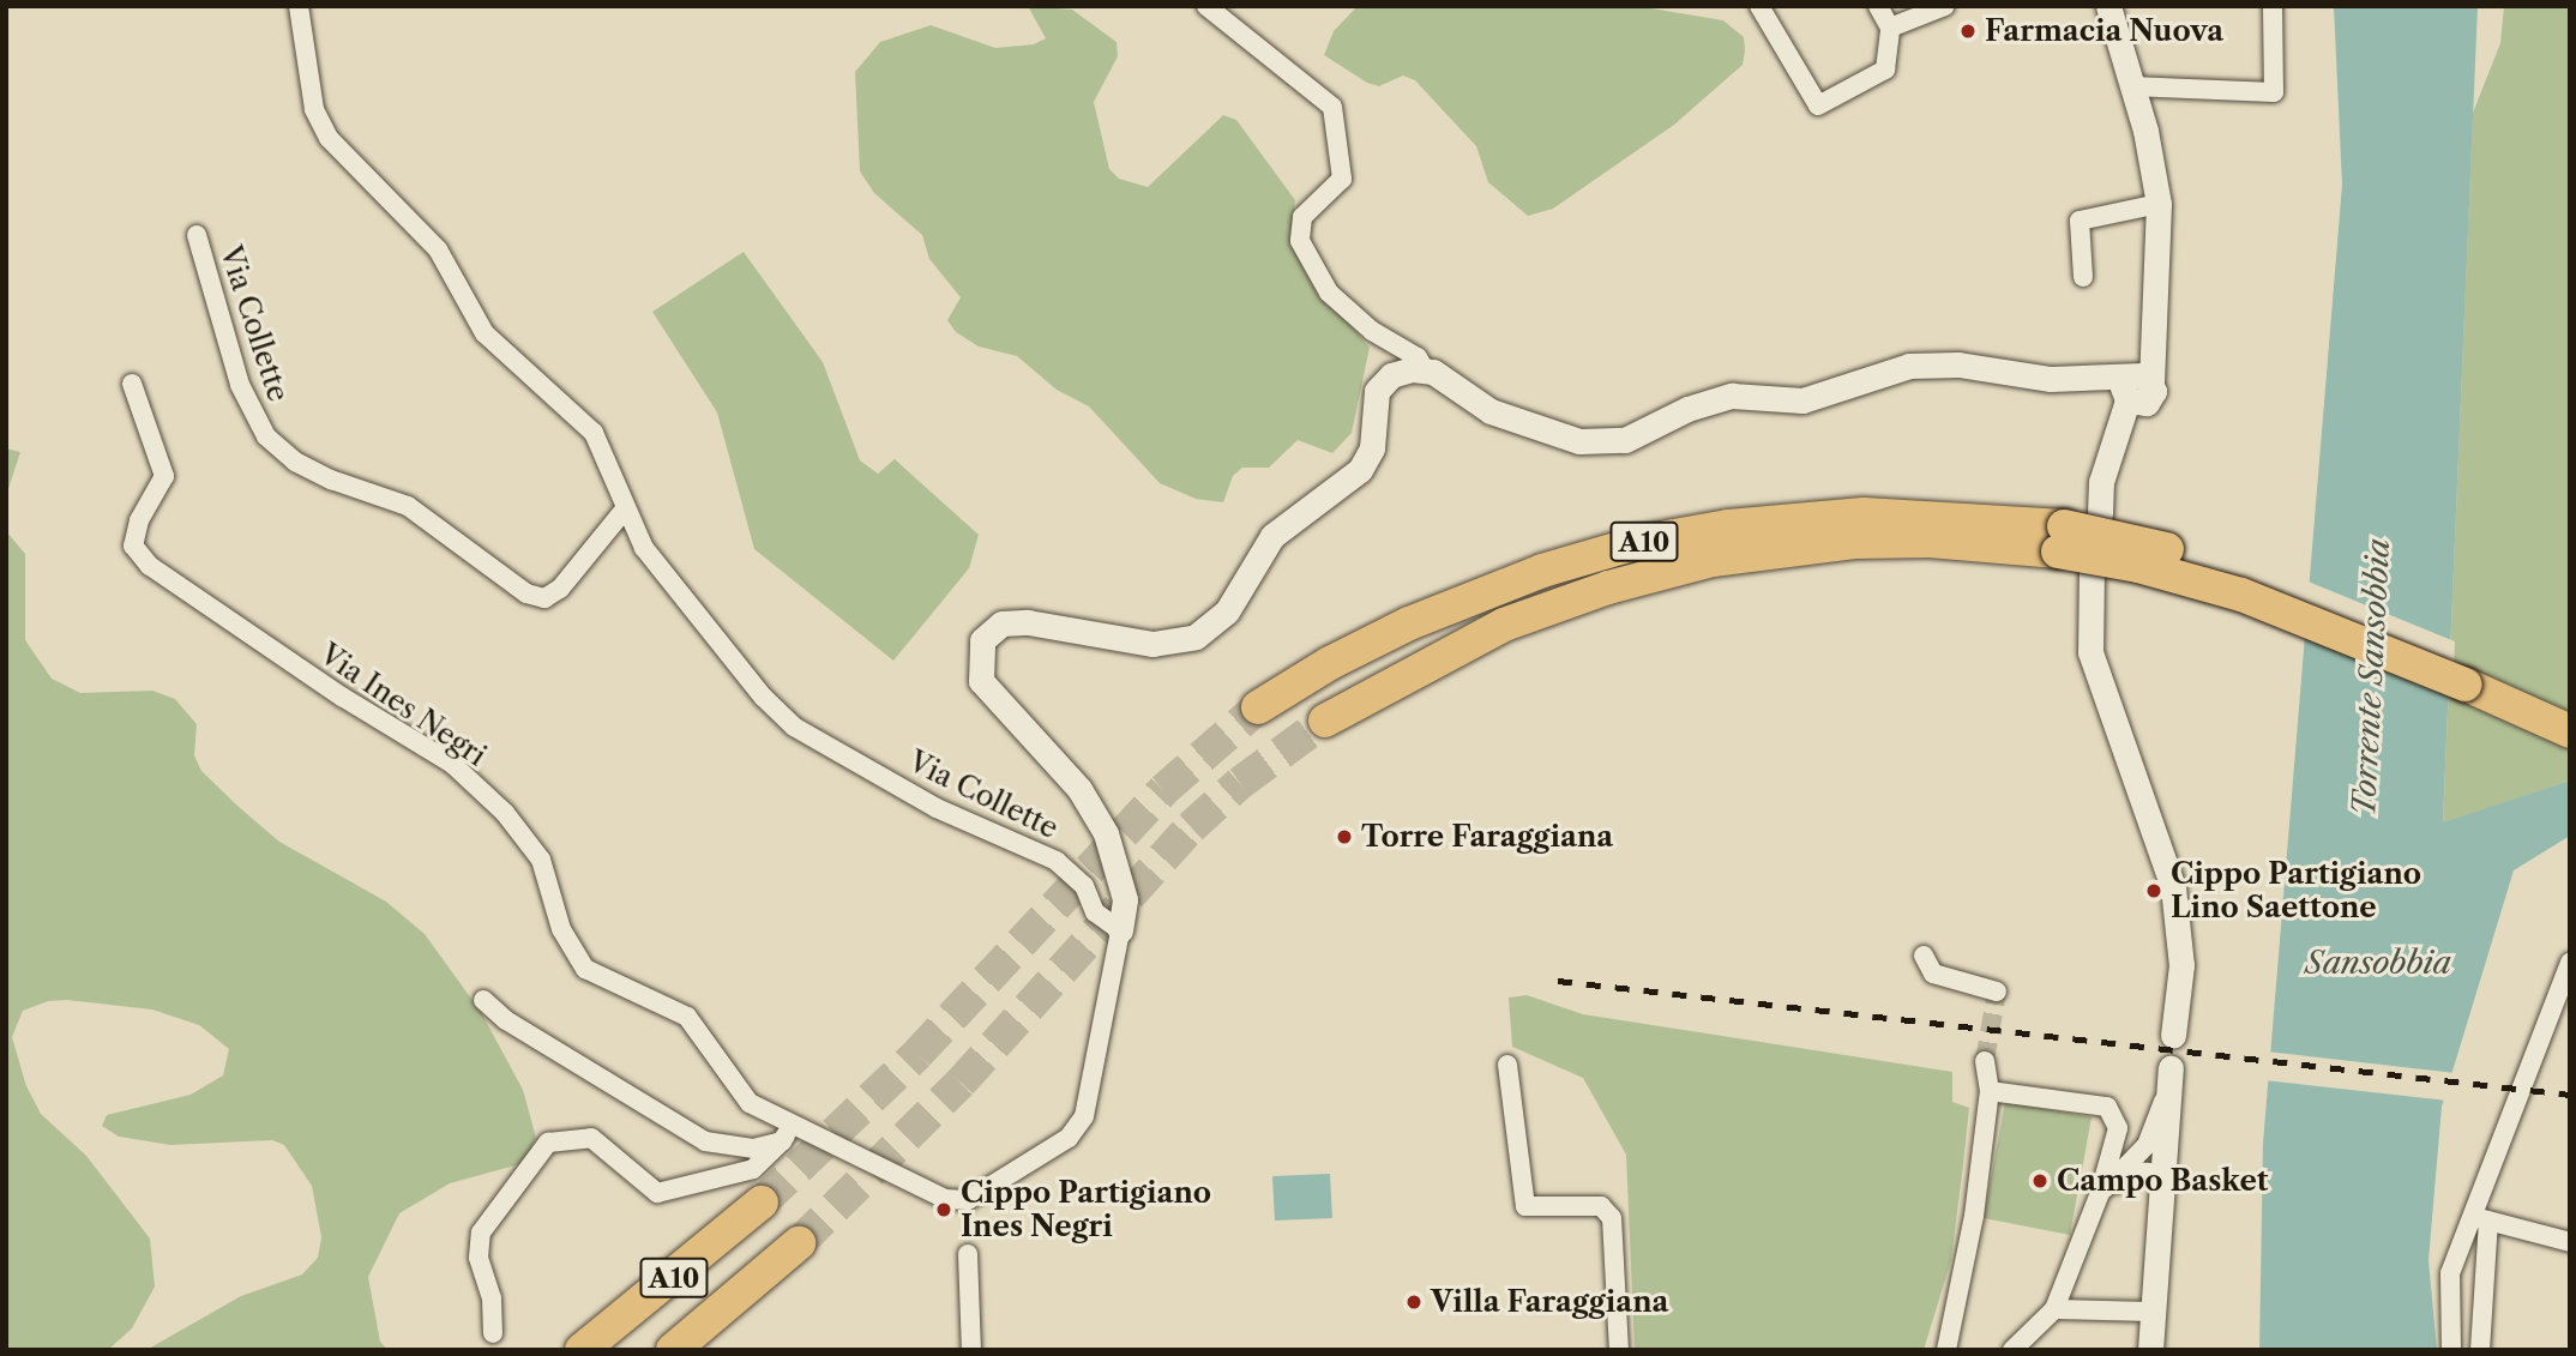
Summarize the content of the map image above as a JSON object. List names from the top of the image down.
{
  "streets": {
    "highway": ["A10"],
    "street": ["Via Collette", "Via Ines Negri"]
  },
  "crossings": [
    ["Via Collette", "Via Ines Negri"]
  ],
  "water": ["Torrente Sansobbia", "Sansobbia"],
  "places": [
    "Farmacia Nuova",
    "Torre Faraggiana",
    "Cippo Partigiano Lino Saettone",
    "Campo Basket",
    "Cippo Partigiano Ines Negri",
    "Villa Faraggiana"
  ]
}
